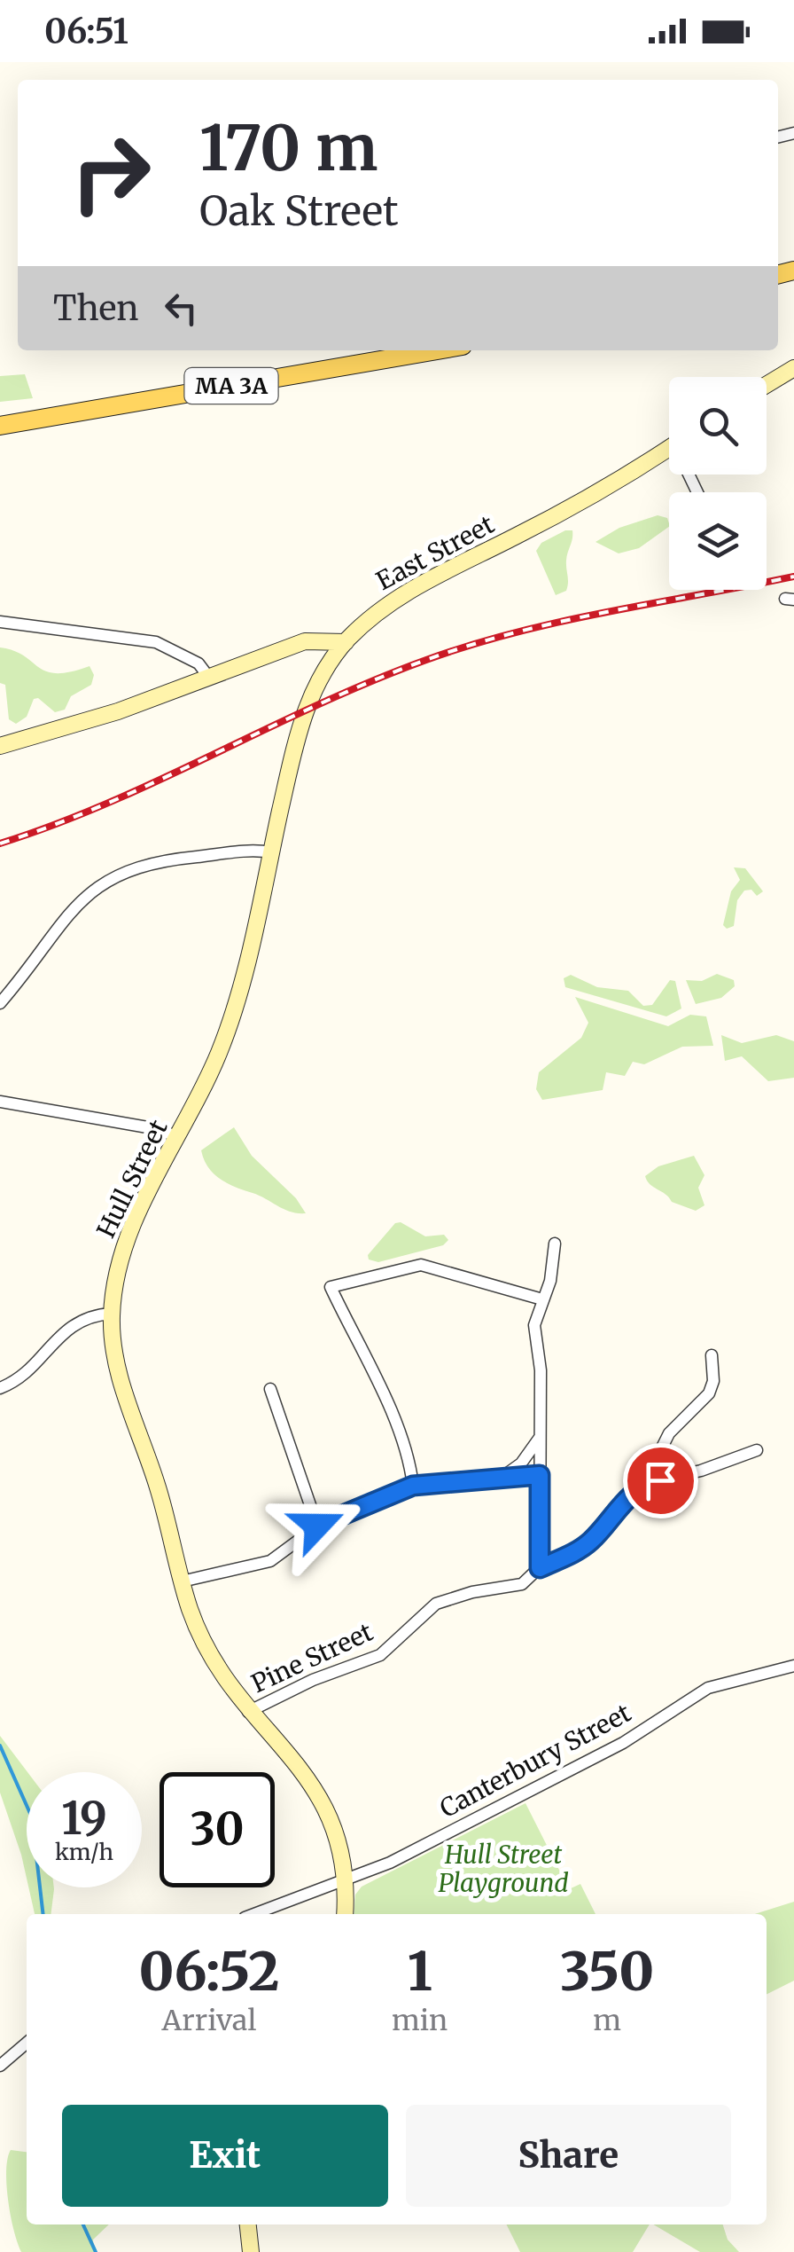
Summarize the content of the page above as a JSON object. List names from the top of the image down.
{
  "streets": {
    "main road": ["MA 3A", "East Street", "Hull Street"],
    "street": ["Pine Street", "Canterbury Street"]
  },
  "crossings": [
    ["East Street", "Hull Street"],
    ["Hull Street", "Pine Street"],
    ["Hull Street", "Canterbury Street"]
  ],
  "parks": ["Hull Street Playground"],
  "page": {
    "status": "06:51",
    "turn": ["170 m", "Oak Street"],
    "then": "Then",
    "speed": "19 km/h",
    "limit": "30",
    "eta": [
      "06:52",
      "Arrival",
      "1",
      "min",
      "350",
      "m"
    ],
    "buttons": ["Exit", "Share"]
  }
}
